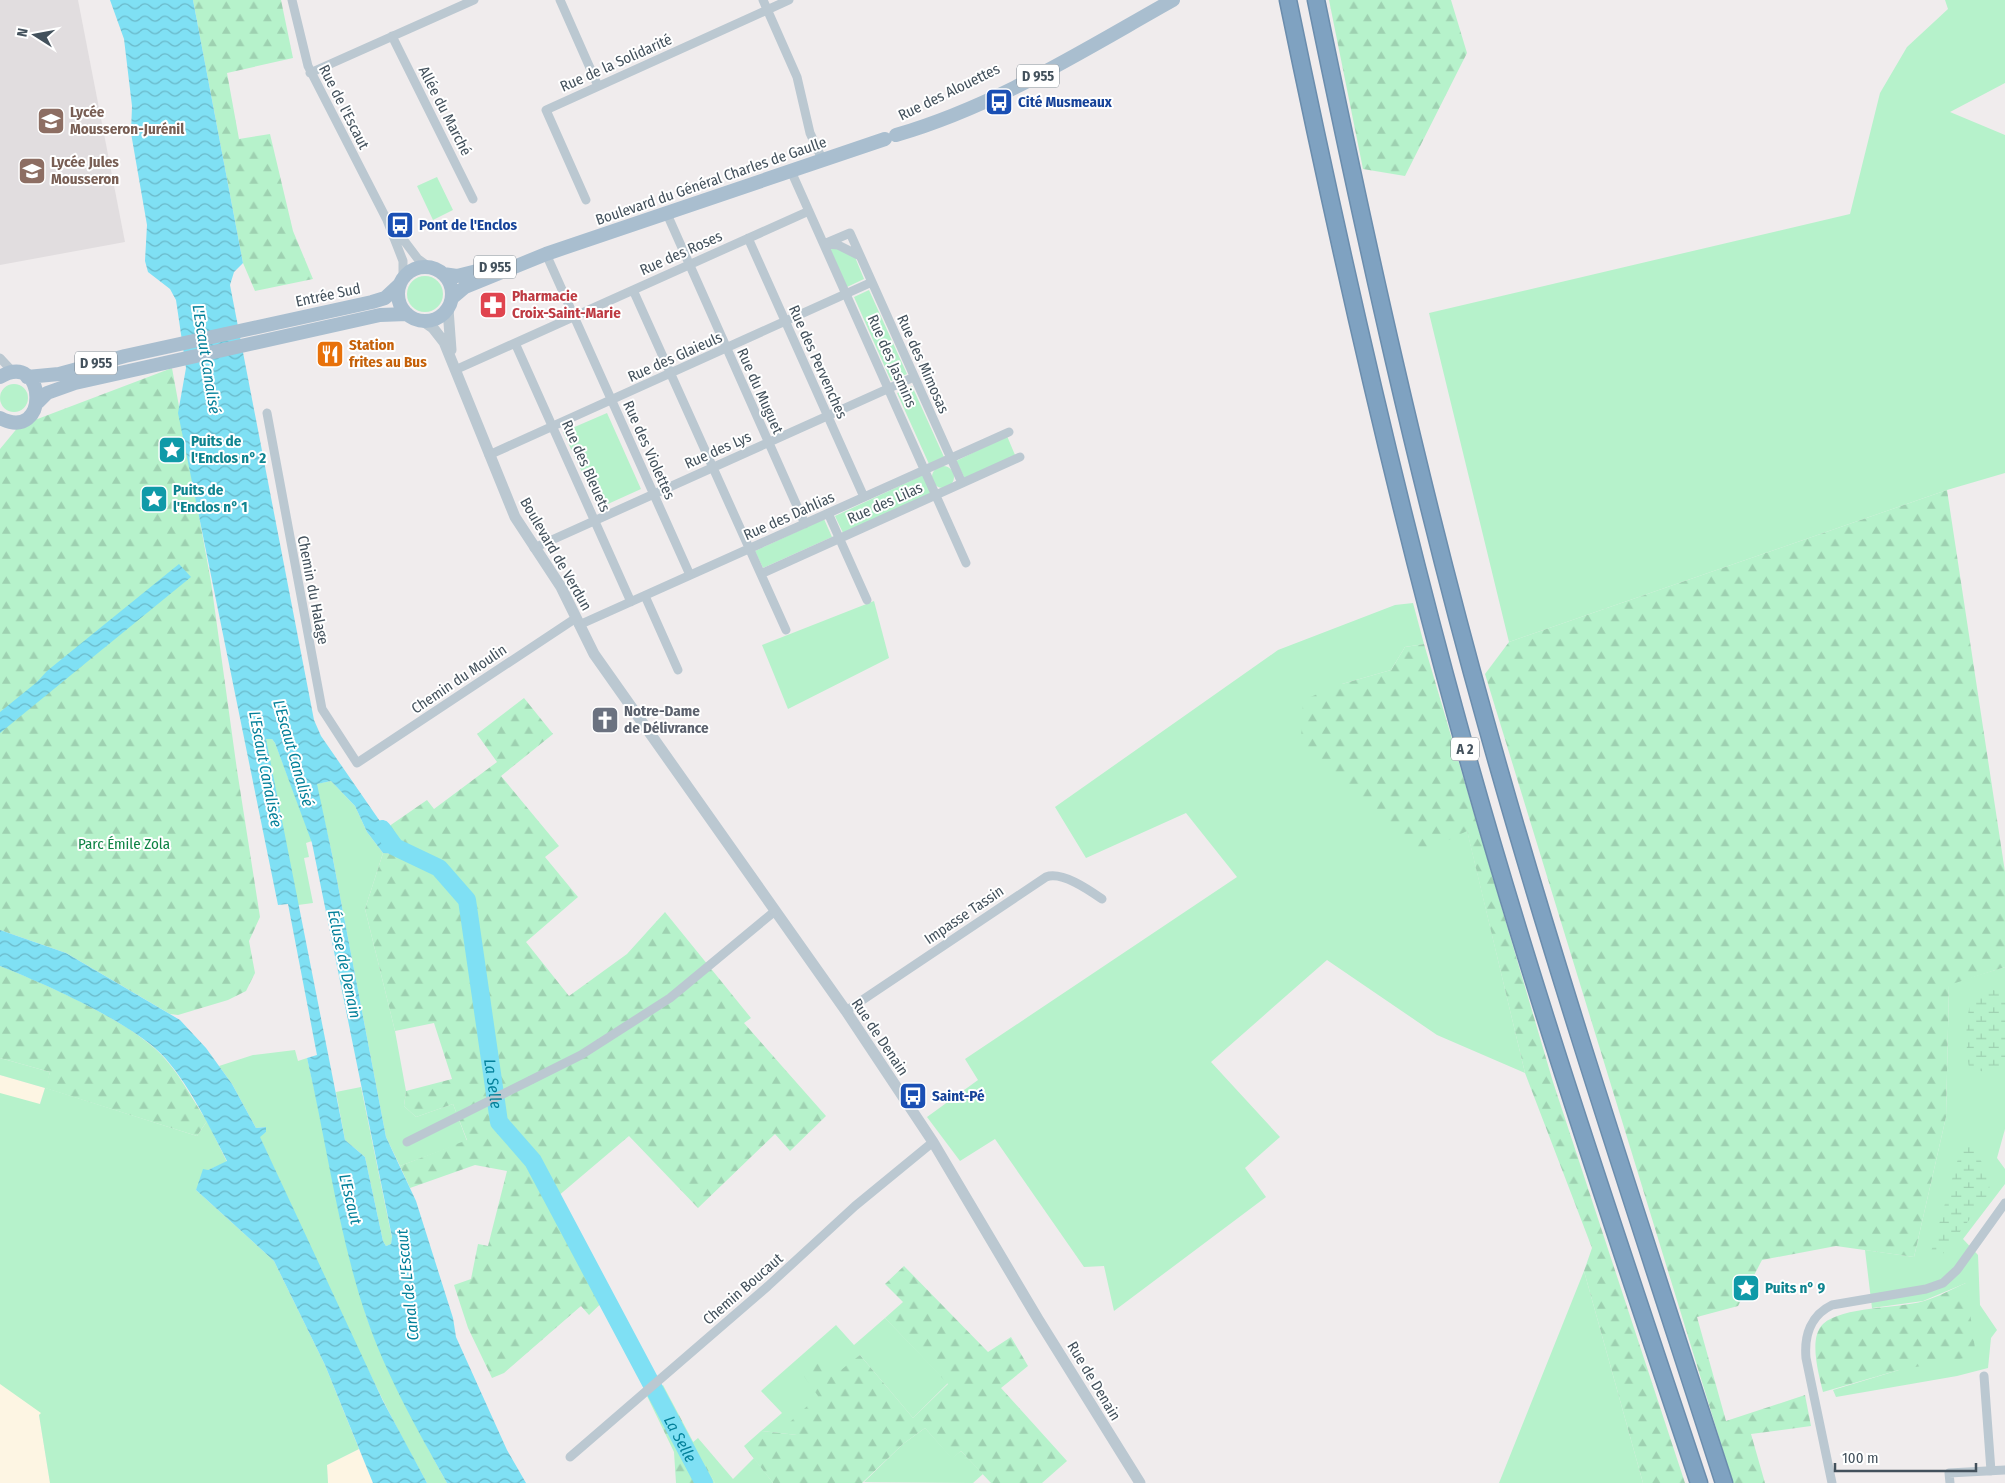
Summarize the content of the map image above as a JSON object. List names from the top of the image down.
{
  "streets": {
    "highway": ["A 2"],
    "main road": [
      "D 955",
      "Rue des Alouettes",
      "Boulevard du Général Charles de Gaulle",
      "Entrée Sud"
    ],
    "street": [
      "Rue de la Solidarité",
      "Rue de l'Escaut",
      "Allée du Marché",
      "Rue des Roses",
      "Rue des Glaieuls",
      "Rue des Jasmins",
      "Rue des Pervenches",
      "Rue des Mimosas",
      "Rue du Muguet",
      "Rue des Violettes",
      "Rue des Lys",
      "Rue des Bleuets",
      "Rue des Lilas",
      "Rue des Dahlias",
      "Boulevard de Verdun",
      "Chemin du Halage",
      "Chemin du Moulin",
      "Impasse Tassin",
      "Rue de Denain",
      "Chemin Boucaut"
    ]
  },
  "crossings": [
    ["Rue de l'Escaut", "Boulevard du Général Charles de Gaulle"],
    ["Rue de l'Escaut", "Entrée Sud"],
    ["Rue de l'Escaut", "Boulevard de Verdun"],
    ["Boulevard du Général Charles de Gaulle", "Entrée Sud"],
    ["Boulevard du Général Charles de Gaulle", "Rue des Jasmins"],
    ["Boulevard du Général Charles de Gaulle", "Rue du Muguet"],
    ["Boulevard du Général Charles de Gaulle", "Rue des Violettes"],
    ["Boulevard du Général Charles de Gaulle", "Boulevard de Verdun"],
    ["Rue des Roses", "Rue des Jasmins"],
    ["Rue des Roses", "Rue des Pervenches"],
    ["Rue des Roses", "Rue du Muguet"],
    ["Rue des Roses", "Rue des Violettes"],
    ["Rue des Roses", "Rue des Bleuets"],
    ["Rue des Roses", "Boulevard de Verdun"],
    ["Entrée Sud", "Boulevard de Verdun"],
    ["Rue des Glaieuls", "Rue des Jasmins"],
    ["Rue des Glaieuls", "Rue des Pervenches"],
    ["Rue des Glaieuls", "Rue des Mimosas"],
    ["Rue des Glaieuls", "Rue du Muguet"],
    ["Rue des Glaieuls", "Rue des Violettes"],
    ["Rue des Glaieuls", "Rue des Bleuets"],
    ["Rue des Glaieuls", "Boulevard de Verdun"],
    ["Rue des Jasmins", "Rue des Mimosas"],
    ["Rue des Jasmins", "Rue des Lys"],
    ["Rue des Jasmins", "Rue des Lilas"],
    ["Rue des Jasmins", "Rue des Dahlias"],
    ["Rue des Pervenches", "Rue des Lys"],
    ["Rue des Pervenches", "Rue des Dahlias"],
    ["Rue des Mimosas", "Rue des Lys"],
    ["Rue des Mimosas", "Rue des Lilas"],
    ["Rue des Mimosas", "Rue des Dahlias"],
    ["Rue du Muguet", "Rue des Lys"],
    ["Rue du Muguet", "Rue des Dahlias"],
    ["Rue des Violettes", "Rue des Lys"],
    ["Rue des Violettes", "Rue des Dahlias"],
    ["Rue des Lys", "Rue des Bleuets"],
    ["Rue des Lys", "Boulevard de Verdun"],
    ["Rue des Bleuets", "Rue des Dahlias"],
    ["Rue des Dahlias", "Boulevard de Verdun"],
    ["Rue des Dahlias", "Chemin du Moulin"],
    ["Boulevard de Verdun", "Chemin du Moulin"],
    ["Boulevard de Verdun", "Rue de Denain"],
    ["Chemin du Halage", "Chemin du Moulin"],
    ["Impasse Tassin", "Rue de Denain"],
    ["Rue de Denain", "Chemin Boucaut"]
  ],
  "water": [
    "L'Escaut Canalisé",
    "L'Escaut Canalisée",
    "Écluse de Denain",
    "La Selle",
    "L'Escaut",
    "Canal de L'Escaut"
  ],
  "parks": ["Parc Émile Zola"],
  "places": {
    "bus stop": ["Cité Musmeaux", "Pont de l'Enclos", "Saint-Pé"],
    "school or university": ["Lycée Mousseron-Jurénil", "Lycée Jules Mousseron"],
    "pharmacy": ["Pharmacie Croix-Saint-Marie"],
    "restaurant": ["Station frites au Bus"],
    "place": ["Puits de l'Enclos n° 2", "Puits de l'Enclos n° 1", "Puits n° 9"],
    "church": ["Notre-Dame de Délivrance"]
  },
  "scale_bar": "100 m",
  "north": "left"
}
